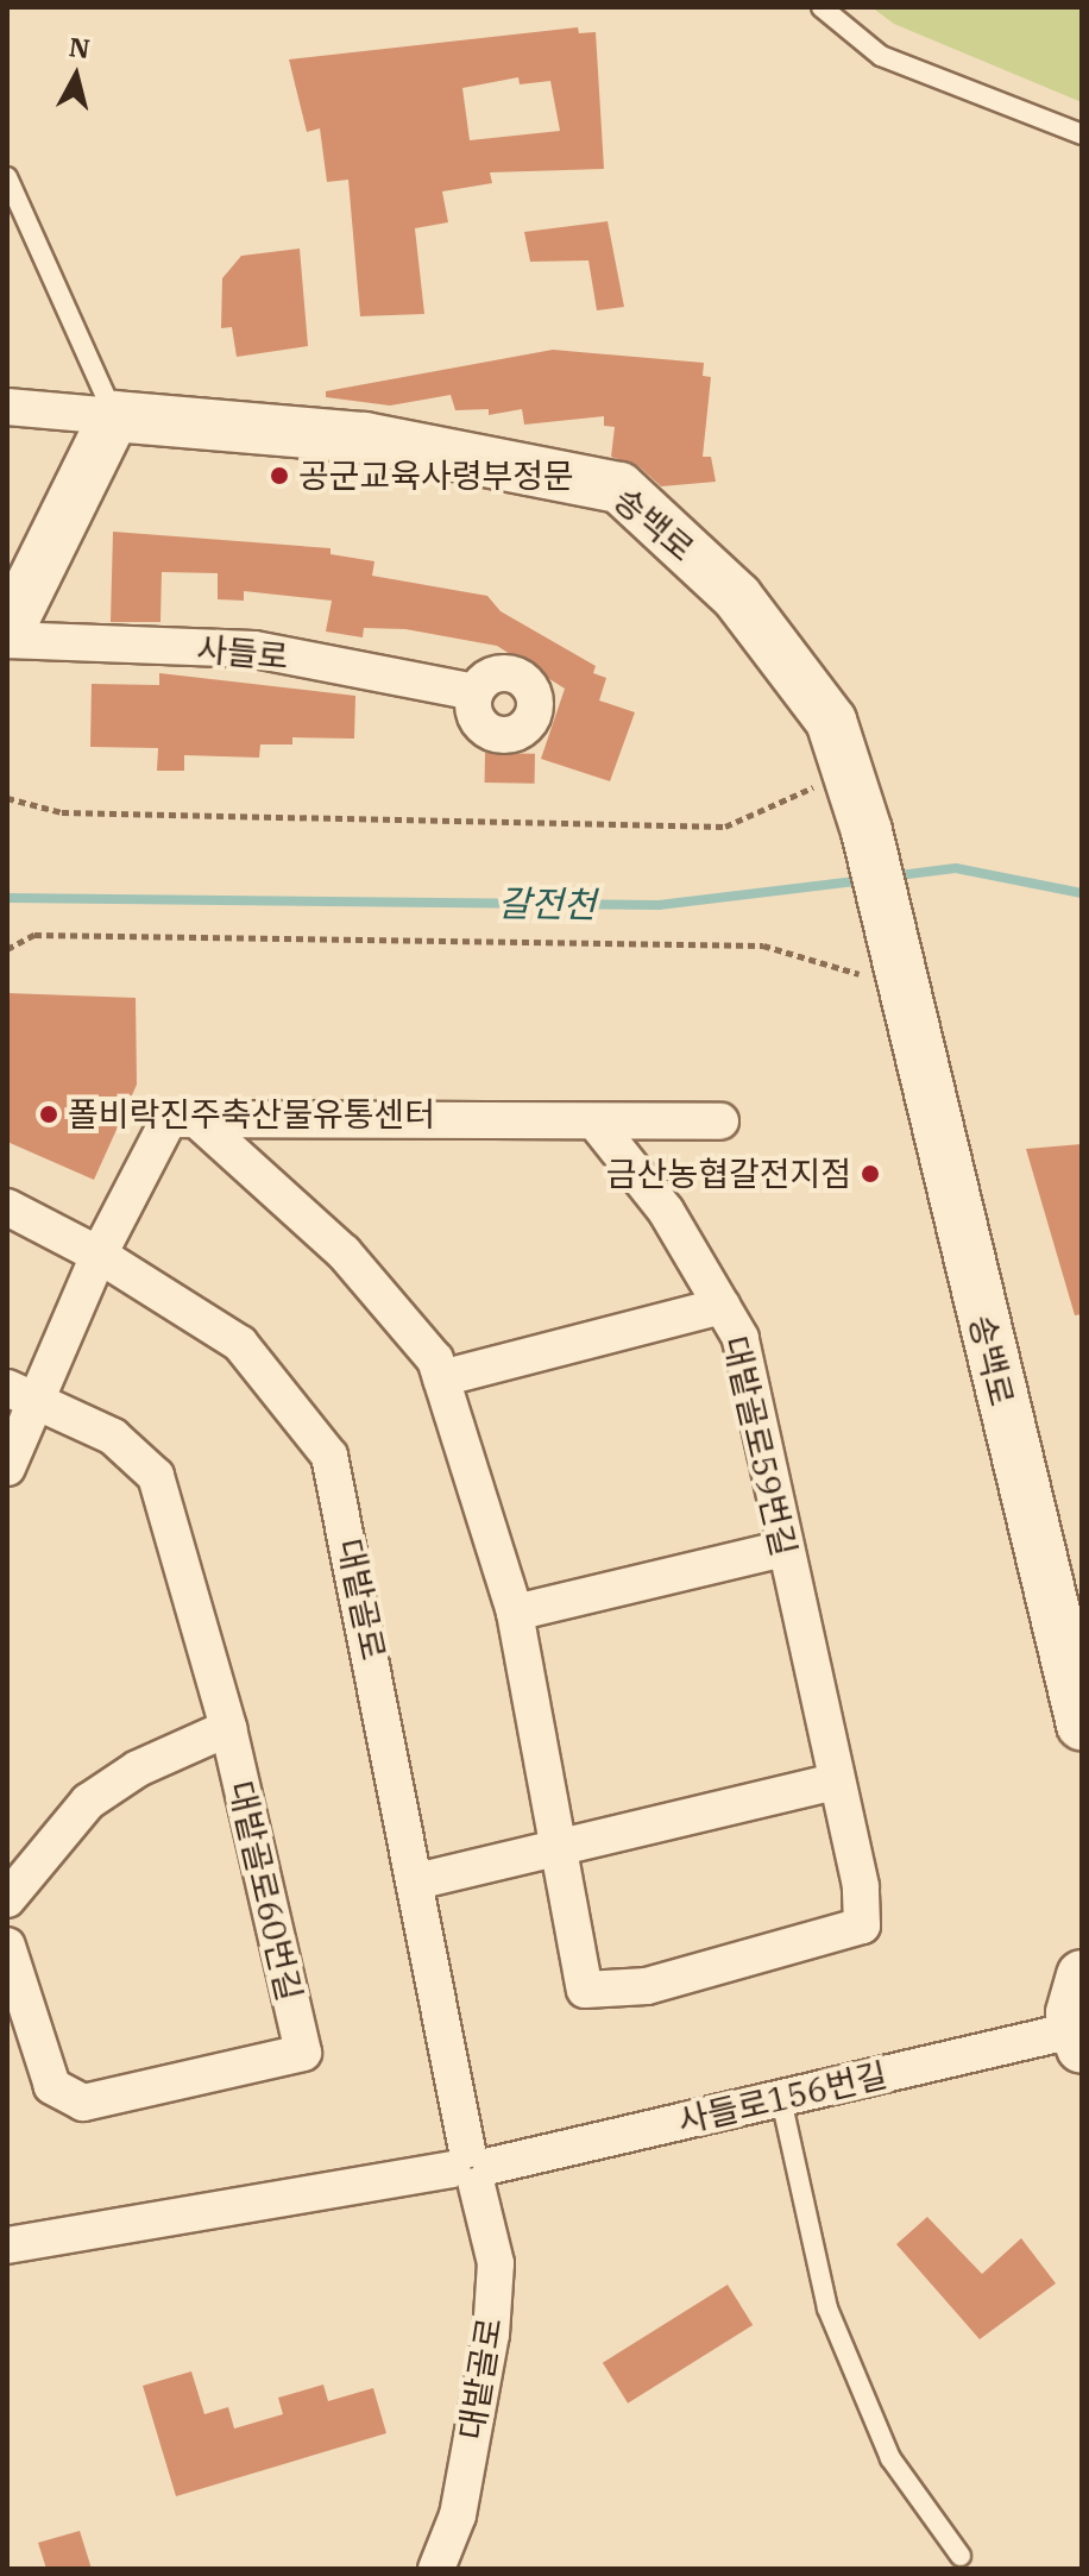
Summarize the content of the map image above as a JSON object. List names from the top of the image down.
{
  "streets": {
    "street": [
      "송백로",
      "사들로",
      "대밭골로59번길",
      "대밭골로",
      "대밭골로60번길",
      "사들로156번길"
    ]
  },
  "crossings": [
    ["송백로", "사들로"],
    ["대밭골로", "사들로156번길"]
  ],
  "water": ["갈전천"],
  "places": ["공군교육사령부정문", "폴비락진주축산물유통센터", "금산농협갈전지점"],
  "north": "top"
}
